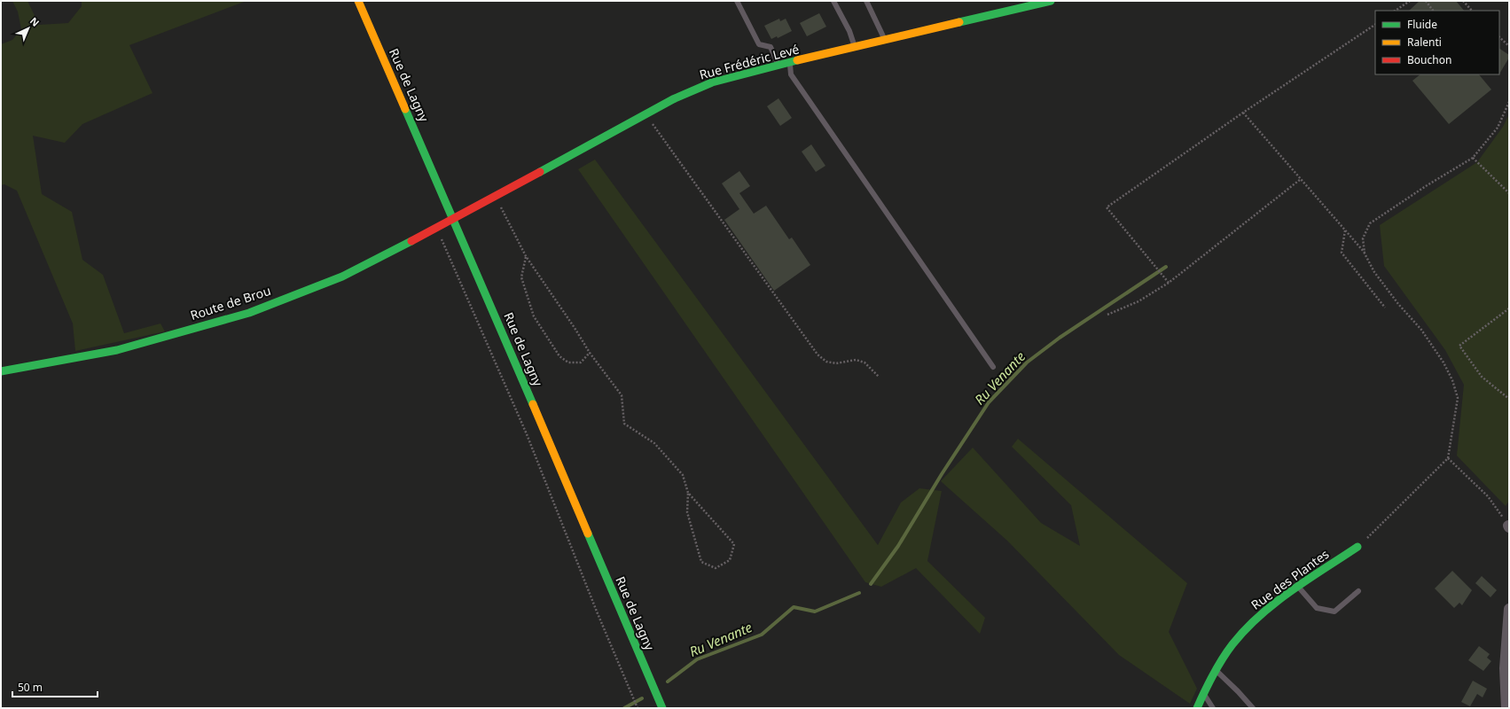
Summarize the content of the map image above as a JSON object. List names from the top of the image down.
{
  "streets": {
    "street": [
      "Rue Frédéric Levé",
      "Rue de Lagny",
      "Route de Brou",
      "Rue des Plantes"
    ]
  },
  "crossings": [
    ["Rue Frédéric Levé", "Rue de Lagny"],
    ["Rue Frédéric Levé", "Route de Brou"],
    ["Rue de Lagny", "Route de Brou"]
  ],
  "water": ["Ru Venante"],
  "legend": ["Fluide", "Ralenti", "Bouchon"],
  "scale_bar": "50 m",
  "north": "top right"
}
